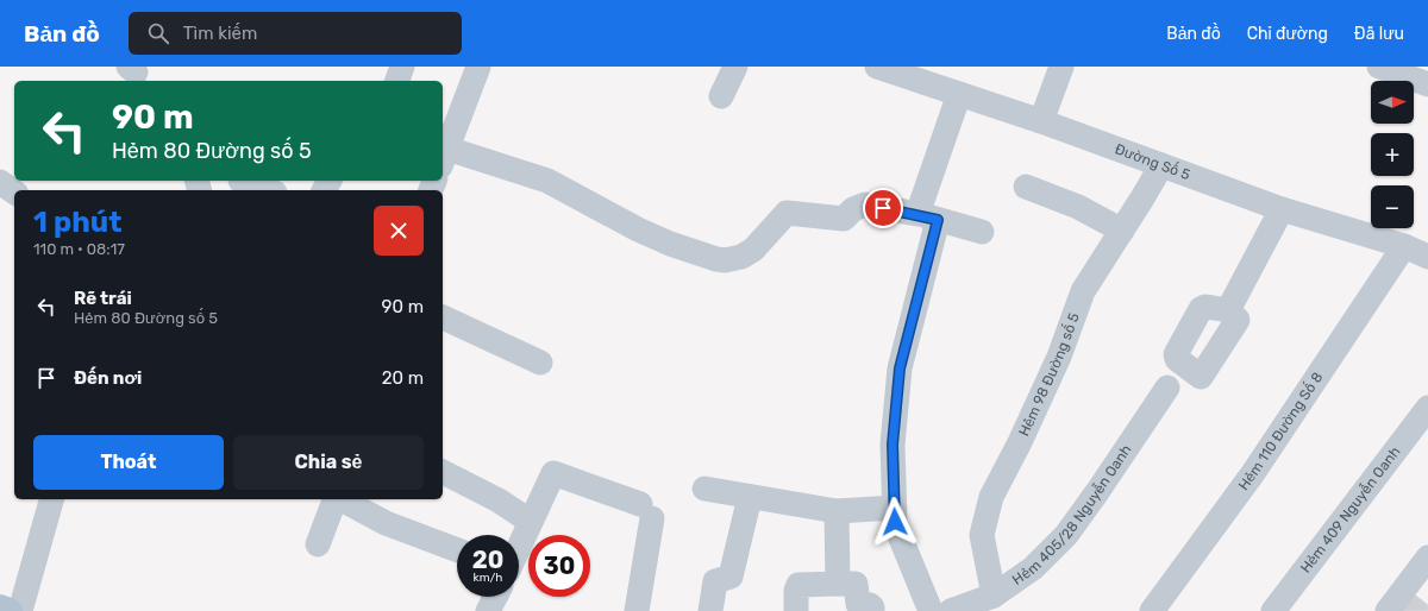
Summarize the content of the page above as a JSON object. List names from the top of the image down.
{
  "streets": {
    "street": [
      "Đường Số 5",
      "Hẻm 98 Đường số 5",
      "Hẻm 110 Đường Số 8",
      "Hẻm 409 Nguyễn Oanh",
      "Hẻm 405/28 Nguyễn Oanh"
    ]
  },
  "crossings": [
    ["Đường Số 5", "Hẻm 98 Đường số 5"],
    ["Đường Số 5", "Hẻm 110 Đường Số 8"],
    ["Hẻm 98 Đường số 5", "Hẻm 405/28 Nguyễn Oanh"]
  ],
  "north": "right",
  "page": {
    "header": "Bản đồ",
    "search": "Tìm kiếm",
    "nav": ["Bản đồ", "Chỉ đường", "Đã lưu"],
    "map_buttons": ["+", "−"],
    "turn": ["90 m", "Hẻm 80 Đường số 5"],
    "heading": ["1 phút", "110 m · 08:17"],
    "list": [
      {
        "name": "Rẽ trái",
        "note": "Hẻm 80 Đường số 5",
        "value": "90 m"
      },
      {
        "name": "Đến nơi",
        "value": "20 m"
      }
    ],
    "buttons": ["Thoát", "Chia sẻ"],
    "speed": "20 km/h",
    "limit": "30"
  }
}
